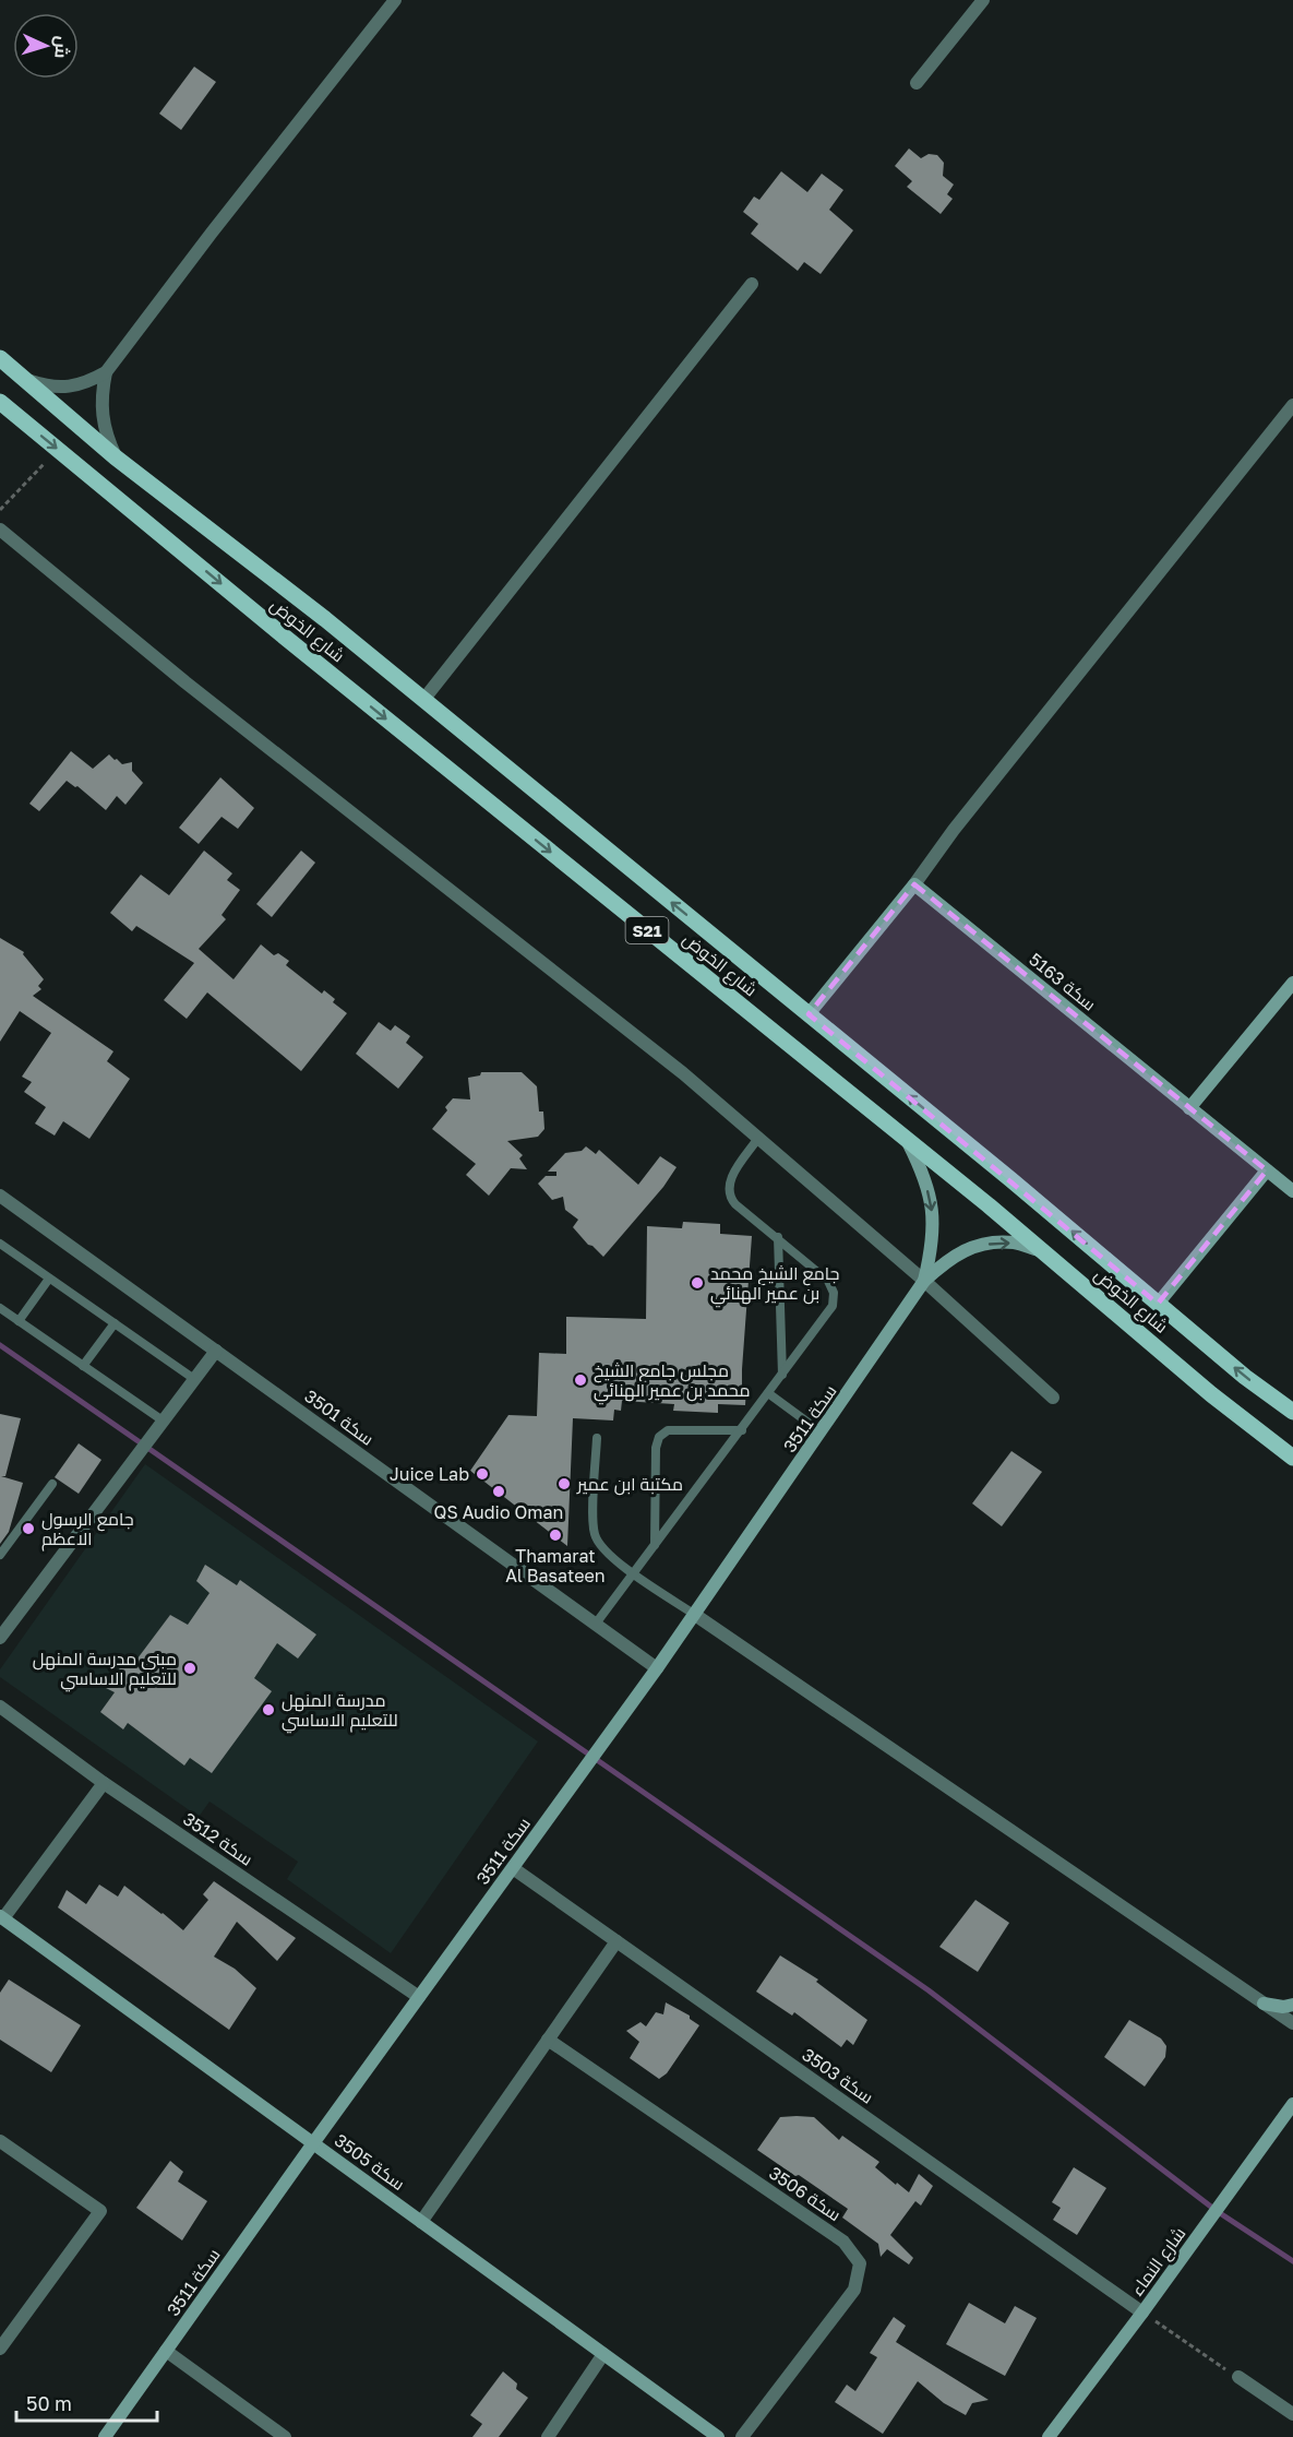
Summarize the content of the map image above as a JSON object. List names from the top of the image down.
{
  "streets": {
    "main road": ["شارع الخوض", "S21"],
    "street": [
      "سكة 5163",
      "سكة 3501",
      "سكة 3511",
      "سكة 3512",
      "سكة 3503",
      "سكة 3505",
      "سكة 3506",
      "شارع النماء"
    ]
  },
  "crossings": [
    ["سكة 3501", "سكة 3511"],
    ["سكة 3511", "سكة 3512"],
    ["سكة 3511", "سكة 3503"],
    ["سكة 3511", "سكة 3505"],
    ["سكة 3503", "شارع النماء"]
  ],
  "places": [
    "جامع الشيخ محمد بن عمير الهنائي",
    "مجلس جامع الشيخ محمد بن عمير الهنائي",
    "Juice Lab",
    "مكتبة ابن عمير",
    "QS Audio Oman",
    "جامع الرسول الاعظم",
    "Thamarat Al Basateen",
    "مبنى مدرسة المنهل للتعليم الاساسي",
    "مدرسة المنهل للتعليم الاساسي"
  ],
  "scale_bar": "50 m",
  "north": "right"
}
